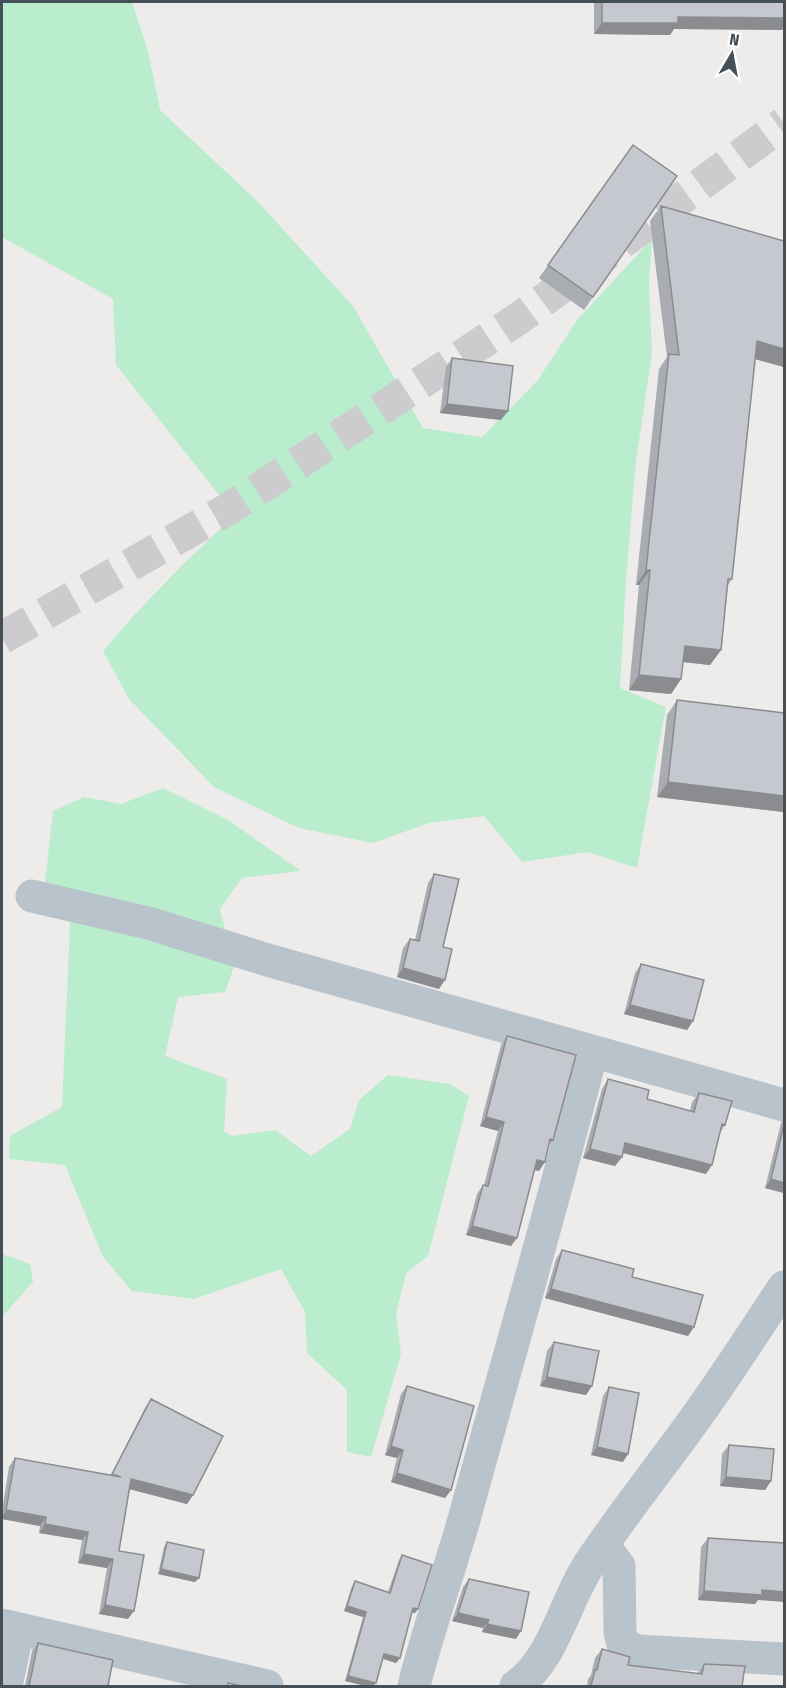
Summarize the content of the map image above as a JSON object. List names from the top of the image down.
{
  "north": "top"
}
